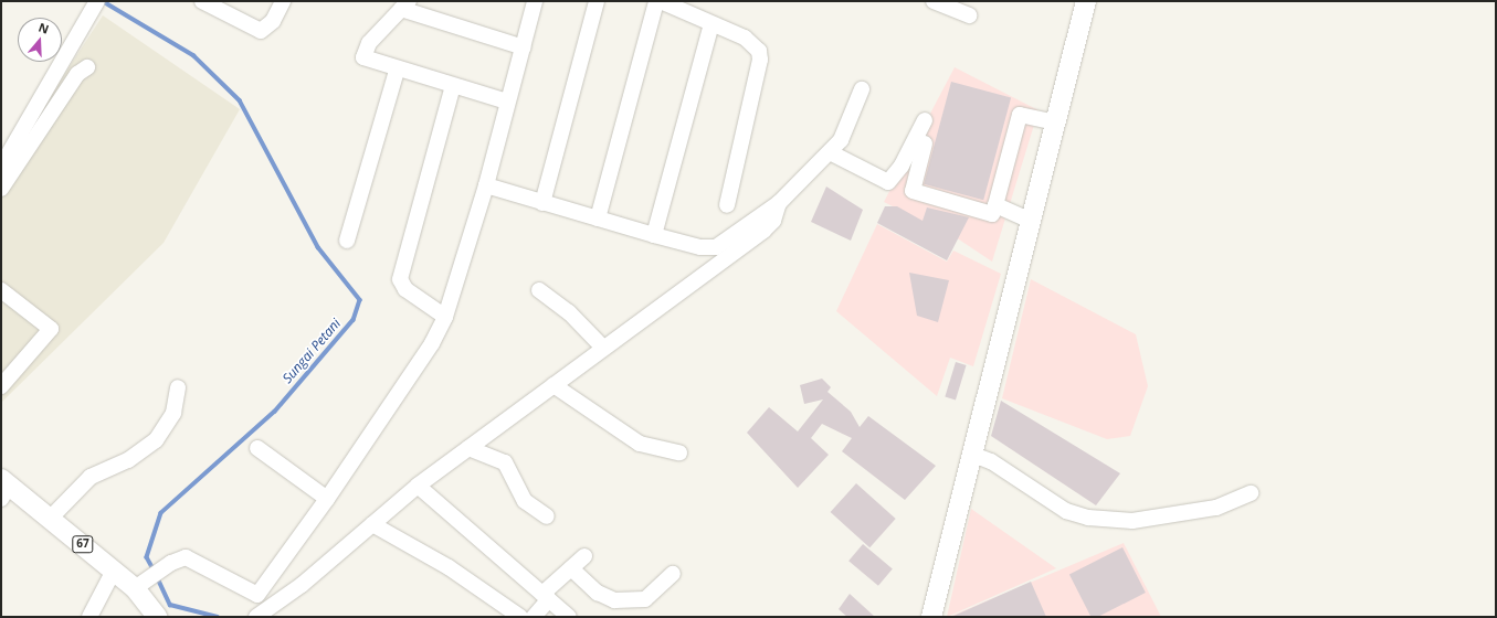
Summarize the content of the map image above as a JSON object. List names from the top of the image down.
{
  "streets": {
    "main road": ["67"]
  },
  "water": ["Sungai Petani"],
  "north": "top"
}
